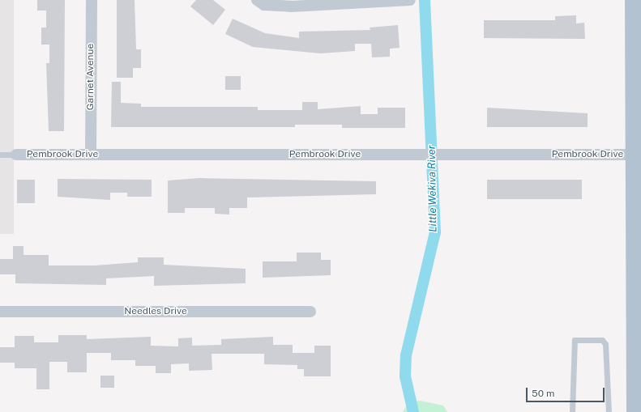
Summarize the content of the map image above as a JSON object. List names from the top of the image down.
{
  "streets": {
    "street": ["Garnet Avenue", "Pembrook Drive", "Needles Drive"]
  },
  "crossings": [
    ["Garnet Avenue", "Pembrook Drive"]
  ],
  "water": ["Little Wekiva River"],
  "scale_bar": "50 m"
}
